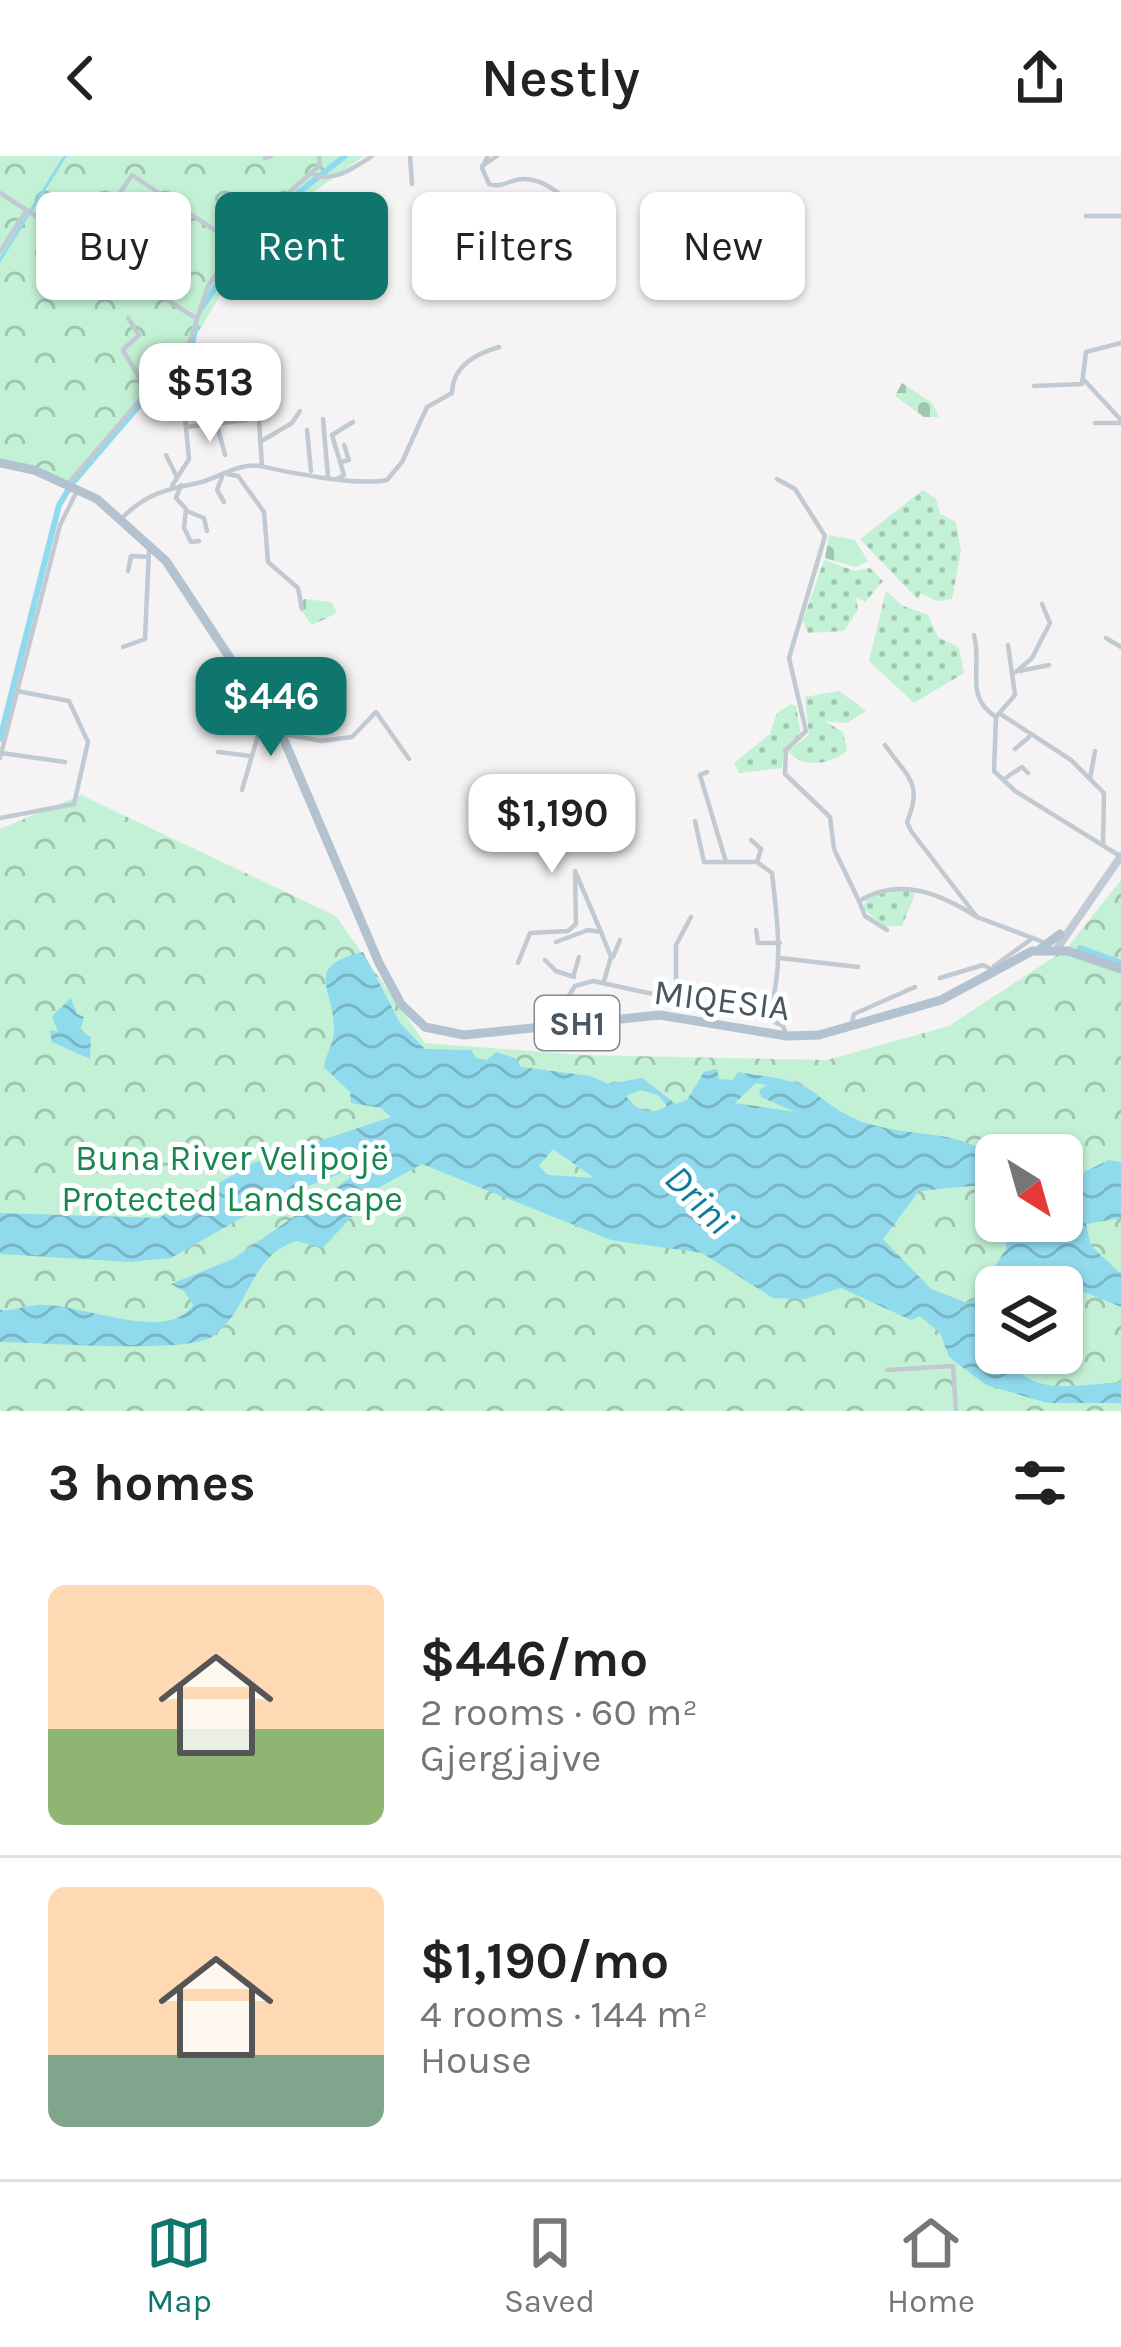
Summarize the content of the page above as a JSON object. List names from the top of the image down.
{
  "streets": {
    "main road": ["MIQESIA", "SH1"]
  },
  "crossings": [
    ["MIQESIA", "SH1"]
  ],
  "water": ["Drini"],
  "parks": ["Buna River Velipojë Protected Landscape"],
  "north": "bottom right",
  "page": {
    "header": "Nestly",
    "chip": [
      "Buy",
      "Rent",
      "Filters",
      "New"
    ],
    "price": ["$513", "$446", "$1,190"],
    "heading": "3 homes",
    "list": [
      {
        "name": "$446/mo",
        "note": "2 rooms · 60 m² · Gjergjajve"
      },
      {
        "name": "$1,190/mo",
        "note": "4 rooms · 144 m² · House"
      }
    ],
    "tabs": ["Map", "Saved", "Home"]
  }
}
